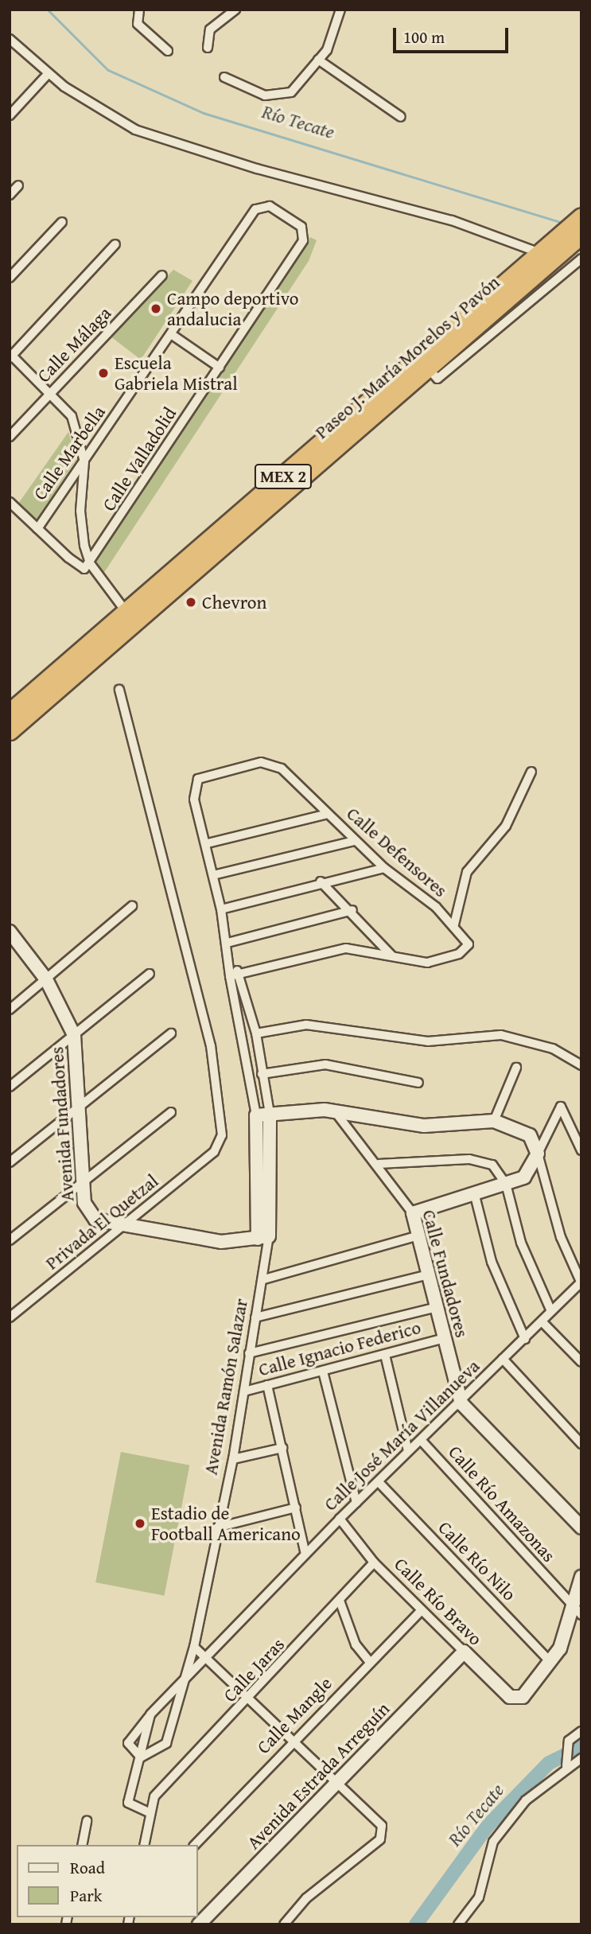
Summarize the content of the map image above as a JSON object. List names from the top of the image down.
{
  "streets": {
    "highway": ["Paseo J. María Morelos y Pavón", "MEX 2"],
    "street": [
      "Calle Málaga",
      "Calle Marbella",
      "Calle Valladolid",
      "Calle Defensores",
      "Avenida Fundadores",
      "Privada El Quetzal",
      "Calle Fundadores",
      "Calle Ignacio Federico",
      "Avenida Ramón Salazar",
      "Calle José María Villanueva",
      "Calle Río Amazonas",
      "Calle Río Nilo",
      "Calle Río Bravo",
      "Calle Jaras",
      "Calle Mangle",
      "Avenida Estrada Arreguín"
    ]
  },
  "crossings": [
    ["Calle Marbella", "Calle Valladolid"],
    ["Calle Defensores", "Avenida Ramón Salazar"],
    ["Avenida Fundadores", "Privada El Quetzal"],
    ["Avenida Fundadores", "Avenida Ramón Salazar"],
    ["Calle Fundadores", "Calle Ignacio Federico"],
    ["Calle Fundadores", "Calle José María Villanueva"],
    ["Calle Ignacio Federico", "Avenida Ramón Salazar"],
    ["Avenida Ramón Salazar", "Calle José María Villanueva"],
    ["Calle José María Villanueva", "Calle Río Amazonas"],
    ["Calle José María Villanueva", "Calle Río Nilo"],
    ["Calle José María Villanueva", "Calle Río Bravo"],
    ["Calle Río Nilo", "Calle Río Bravo"],
    ["Calle Río Bravo", "Calle Jaras"],
    ["Calle Río Bravo", "Calle Mangle"],
    ["Calle Río Bravo", "Avenida Estrada Arreguín"]
  ],
  "water": ["Río Tecate"],
  "places": [
    "Campo deportivo andalucia",
    "Escuela Gabriela Mistral",
    "Chevron",
    "Estadio de Football Americano"
  ],
  "legend": ["Road", "Park"],
  "scale_bar": "100 m"
}
